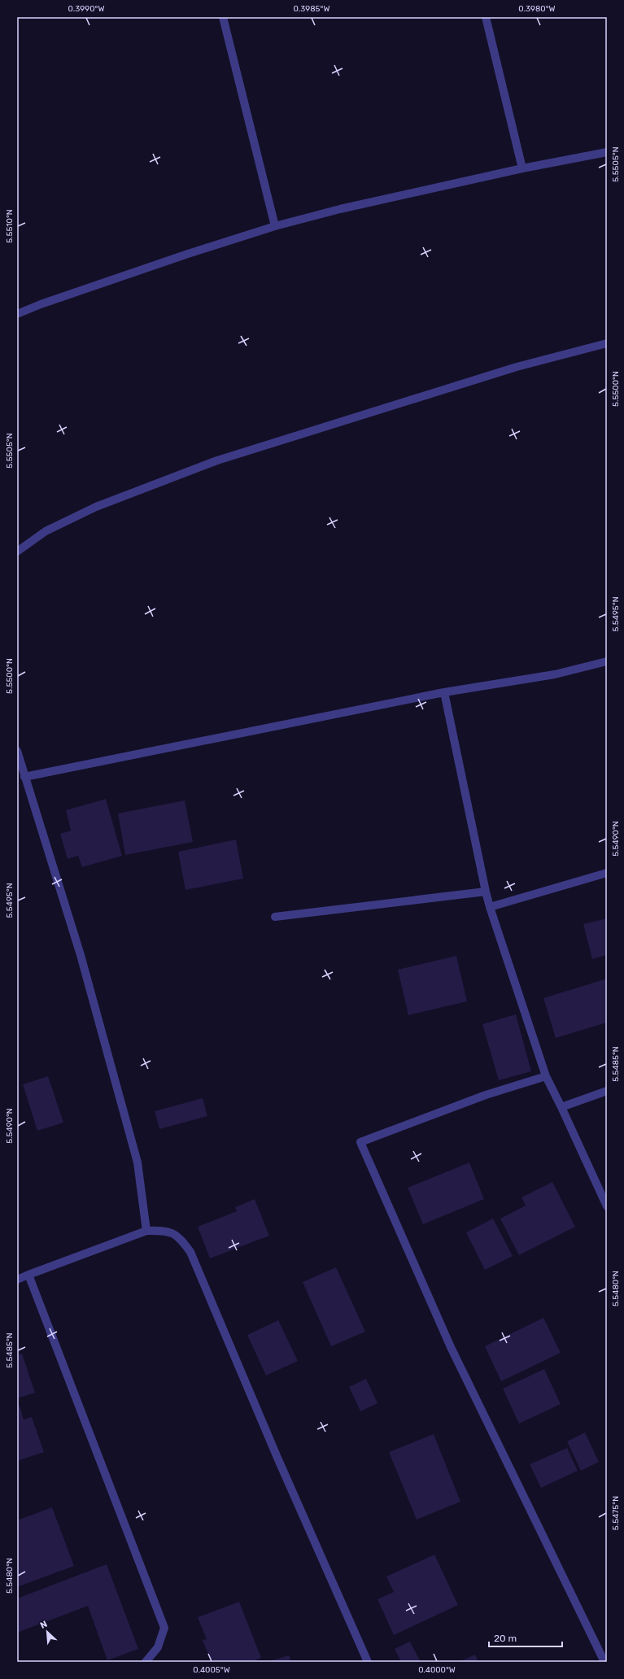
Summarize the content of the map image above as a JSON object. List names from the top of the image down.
{
  "scale_bar": "20 m",
  "north": "top left",
  "coordinates": [
    "0.3990°W",
    "0.3985°W",
    "0.3980°W",
    "5.5505°N",
    "5.5510°N",
    "5.5500°N",
    "5.5495°N",
    "5.5490°N",
    "5.5485°N",
    "5.5480°N",
    "5.5475°N",
    "0.4005°W",
    "0.4000°W"
  ]
}
